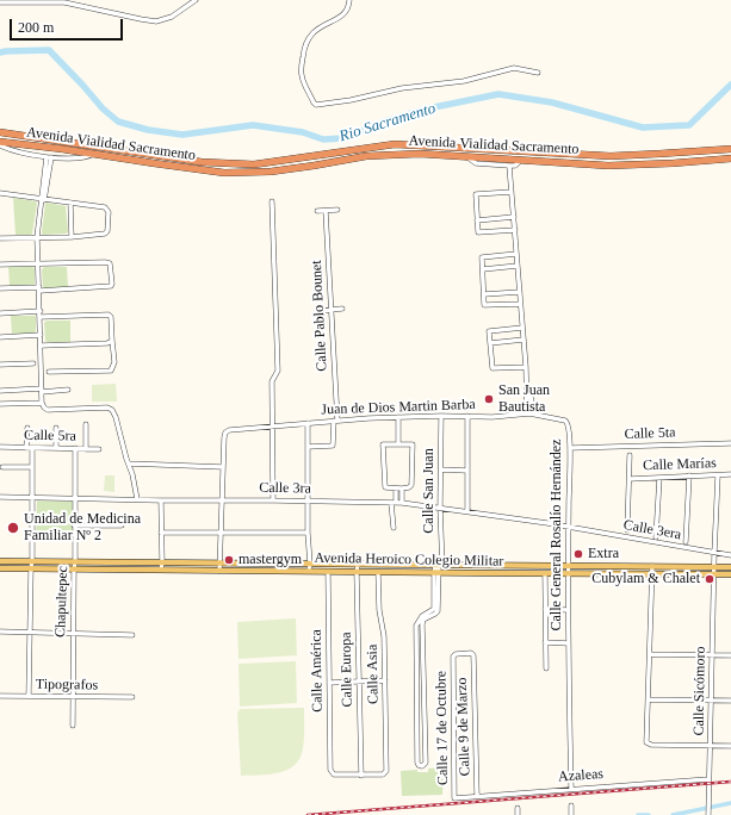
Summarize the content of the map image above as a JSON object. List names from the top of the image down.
{
  "streets": {
    "highway": ["Avenida Vialidad Sacramento"],
    "main road": ["Avenida Heroico Colegio Militar"],
    "street": [
      "Calle Pablo Bounet",
      "Juan de Dios Martin Barba",
      "Calle 5ta",
      "Calle 5ra",
      "Calle Marías",
      "Calle 3ra",
      "Calle San Juan",
      "Calle 3era",
      "Calle General Rosalío Hernández",
      "Chapultepec",
      "Calle Europa",
      "Calle América",
      "Calle Asia",
      "Tipografos",
      "Calle Sicómoro",
      "Calle 9 de Marzo",
      "Calle 17 de Octubre",
      "Azaleas"
    ]
  },
  "crossings": [
    ["Calle Pablo Bounet", "Juan de Dios Martin Barba"],
    ["Juan de Dios Martin Barba", "Calle San Juan"],
    ["Juan de Dios Martin Barba", "Calle General Rosalío Hernández"],
    ["Calle 5ta", "Calle General Rosalío Hernández"],
    ["Calle 5ra", "Chapultepec"],
    ["Calle Marías", "Calle Sicómoro"],
    ["Calle 3ra", "Calle San Juan"],
    ["Calle 3ra", "Calle 3era"],
    ["Calle 3ra", "Calle General Rosalío Hernández"],
    ["Calle 3ra", "Chapultepec"],
    ["Calle San Juan", "Avenida Heroico Colegio Militar"],
    ["Calle 3era", "Calle General Rosalío Hernández"],
    ["Calle 3era", "Calle Sicómoro"],
    ["Calle General Rosalío Hernández", "Avenida Heroico Colegio Militar"],
    ["Calle General Rosalío Hernández", "Azaleas"],
    ["Avenida Heroico Colegio Militar", "Chapultepec"],
    ["Avenida Heroico Colegio Militar", "Calle Europa"],
    ["Avenida Heroico Colegio Militar", "Calle América"],
    ["Avenida Heroico Colegio Militar", "Calle Asia"],
    ["Avenida Heroico Colegio Militar", "Calle Sicómoro"],
    ["Chapultepec", "Tipografos"],
    ["Calle Europa", "Calle América"],
    ["Calle Europa", "Calle Asia"],
    ["Calle América", "Calle Asia"],
    ["Calle Sicómoro", "Azaleas"],
    ["Calle 9 de Marzo", "Calle 17 de Octubre"],
    ["Calle 9 de Marzo", "Azaleas"],
    ["Calle 17 de Octubre", "Azaleas"]
  ],
  "water": ["Rio Sacramento"],
  "places": [
    "San Juan Bautista",
    "Unidad de Medicina Familiar Nº 2",
    "Extra",
    "mastergym",
    "Cubylam & Chalet"
  ],
  "scale_bar": "200 m"
}
